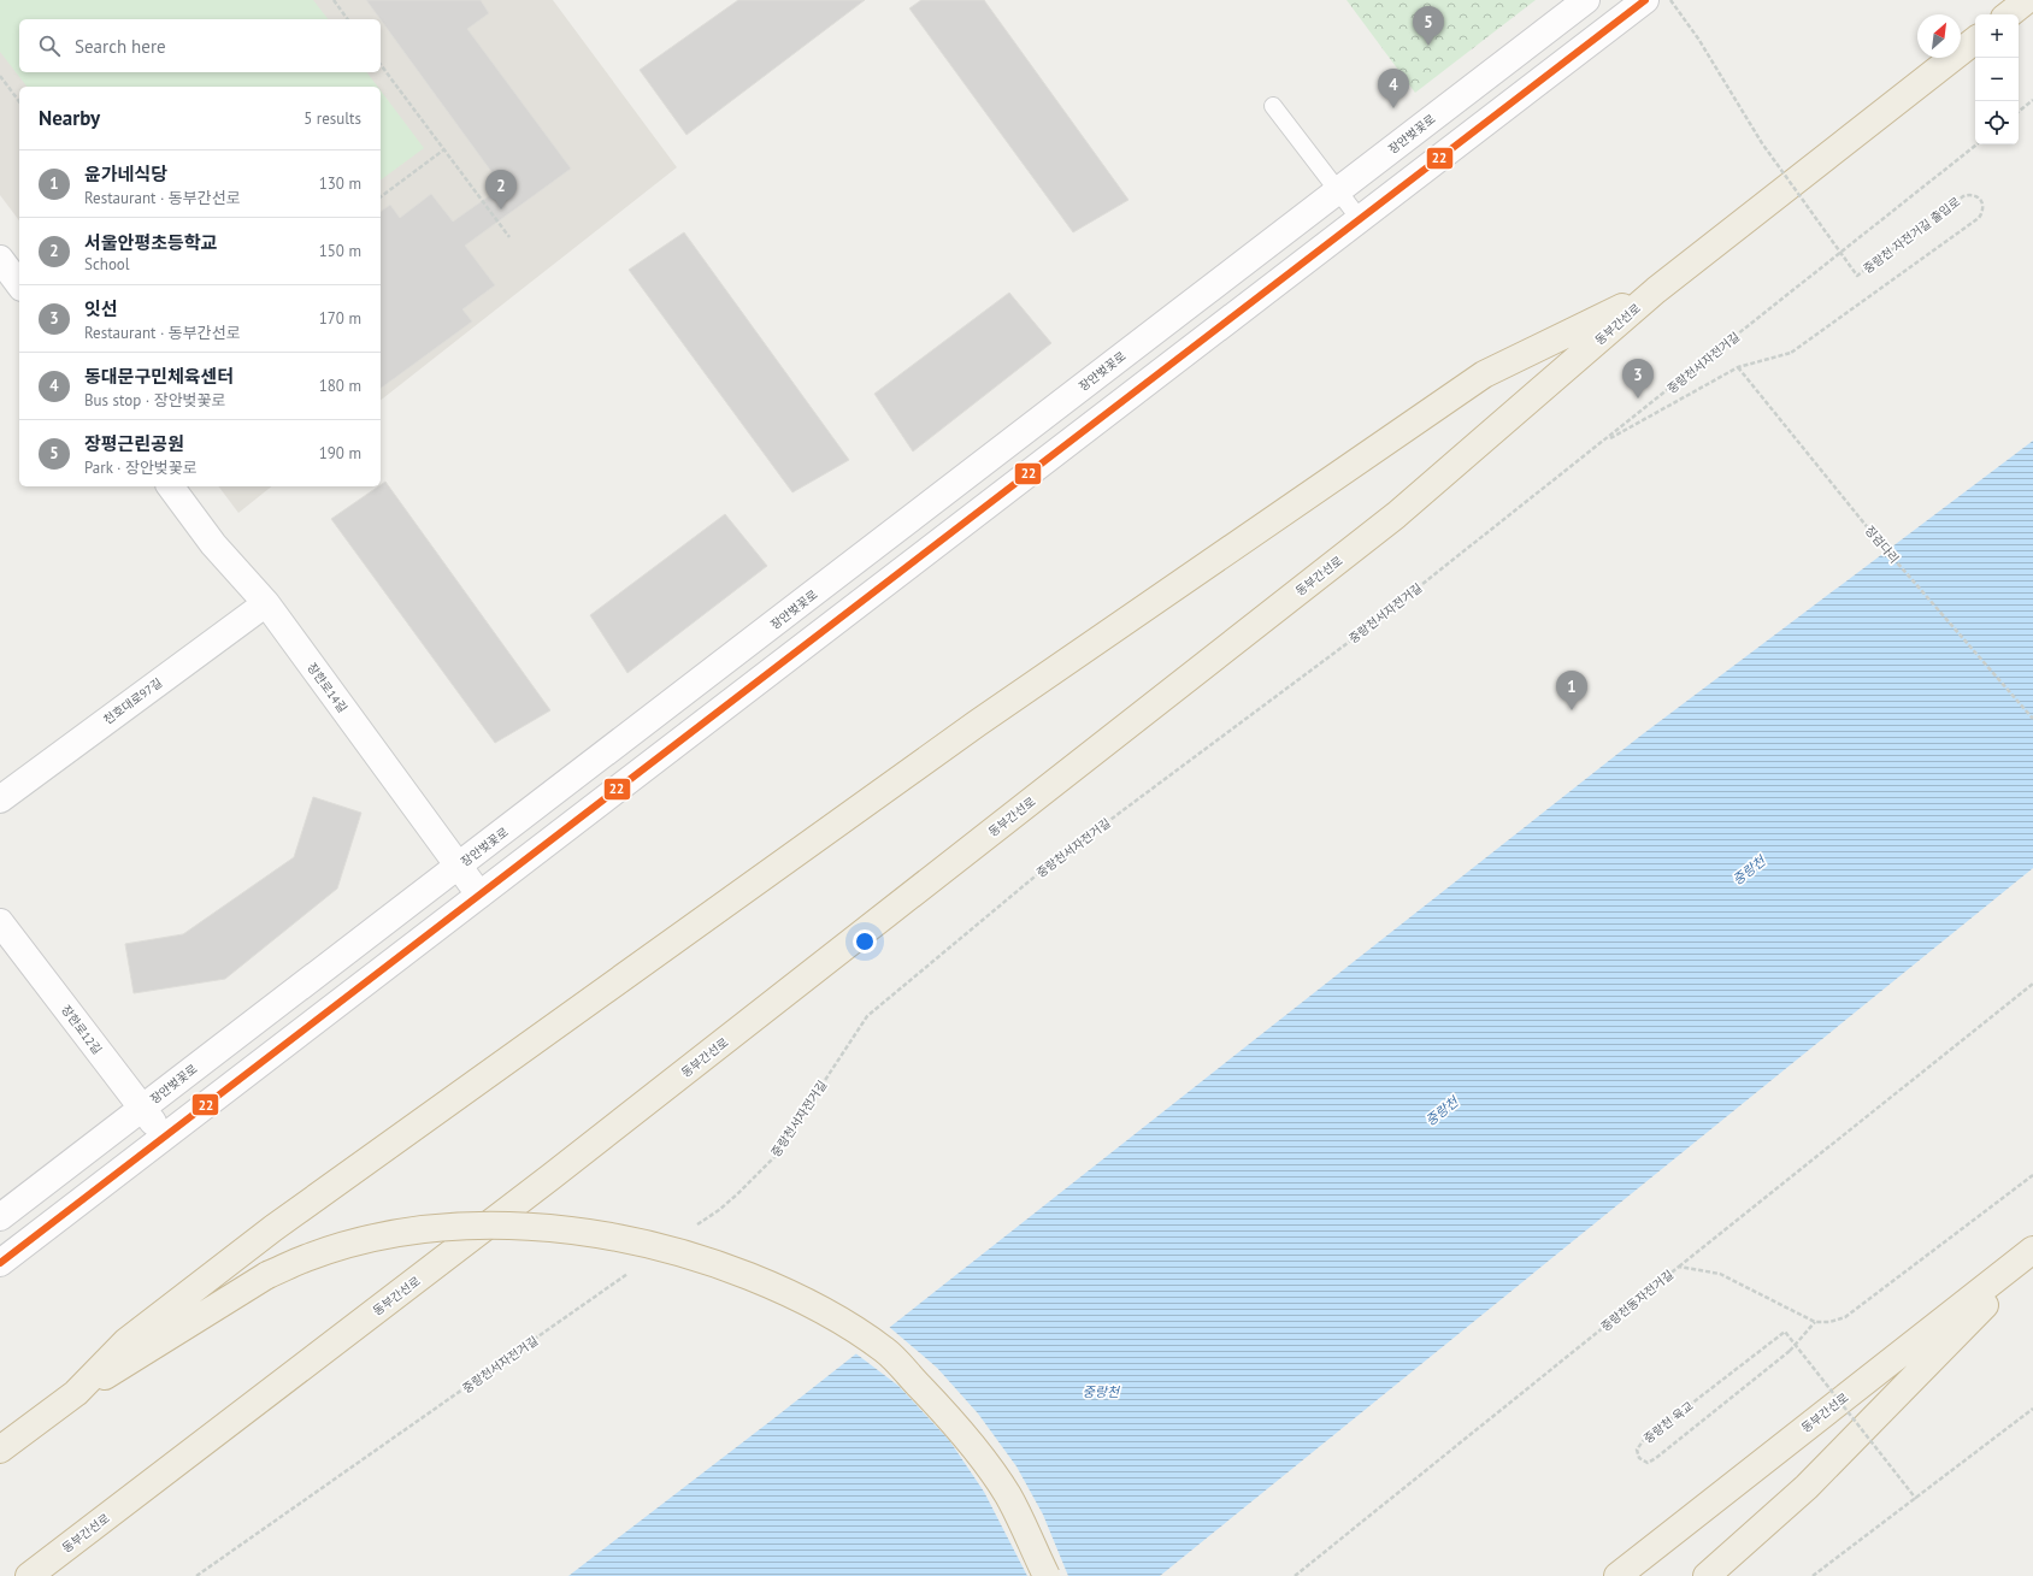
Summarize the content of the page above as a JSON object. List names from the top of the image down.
{
  "streets": {
    "highway": ["동부간선로"],
    "street": [
      "장안벚꽃로",
      "장한로14길",
      "천호대로97길",
      "장한로12길"
    ],
    "path": [
      "중랑천 자전거길 출입로",
      "중랑천서자전거길",
      "징검다리",
      "중랑천동자전거길",
      "중랑천 육교"
    ]
  },
  "crossings": [
    ["장안벚꽃로", "장한로14길"],
    ["장안벚꽃로", "장한로12길"],
    ["중랑천 자전거길 출입로", "중랑천서자전거길"],
    ["중랑천 자전거길 출입로", "징검다리"],
    ["장한로14길", "천호대로97길"],
    ["중랑천동자전거길", "중랑천 육교"]
  ],
  "water": ["중랑천"],
  "lines": ["transit line 22"],
  "north": "top right",
  "page": {
    "pins": [
      "5",
      "4",
      "2",
      "3",
      "1"
    ],
    "map_buttons": ["+", "−"],
    "search": "Search here",
    "heading": ["Nearby", "5 results"],
    "list": [
      {
        "mark": "1",
        "name": "윤가네식당",
        "note": "Restaurant · 동부간선로",
        "value": "130 m"
      },
      {
        "mark": "2",
        "name": "서울안평초등학교",
        "note": "School",
        "value": "150 m"
      },
      {
        "mark": "3",
        "name": "잇선",
        "note": "Restaurant · 동부간선로",
        "value": "170 m"
      },
      {
        "mark": "4",
        "name": "동대문구민체육센터",
        "note": "Bus stop · 장안벚꽃로",
        "value": "180 m"
      },
      {
        "mark": "5",
        "name": "장평근린공원",
        "note": "Park · 장안벚꽃로",
        "value": "190 m"
      }
    ]
  }
}
